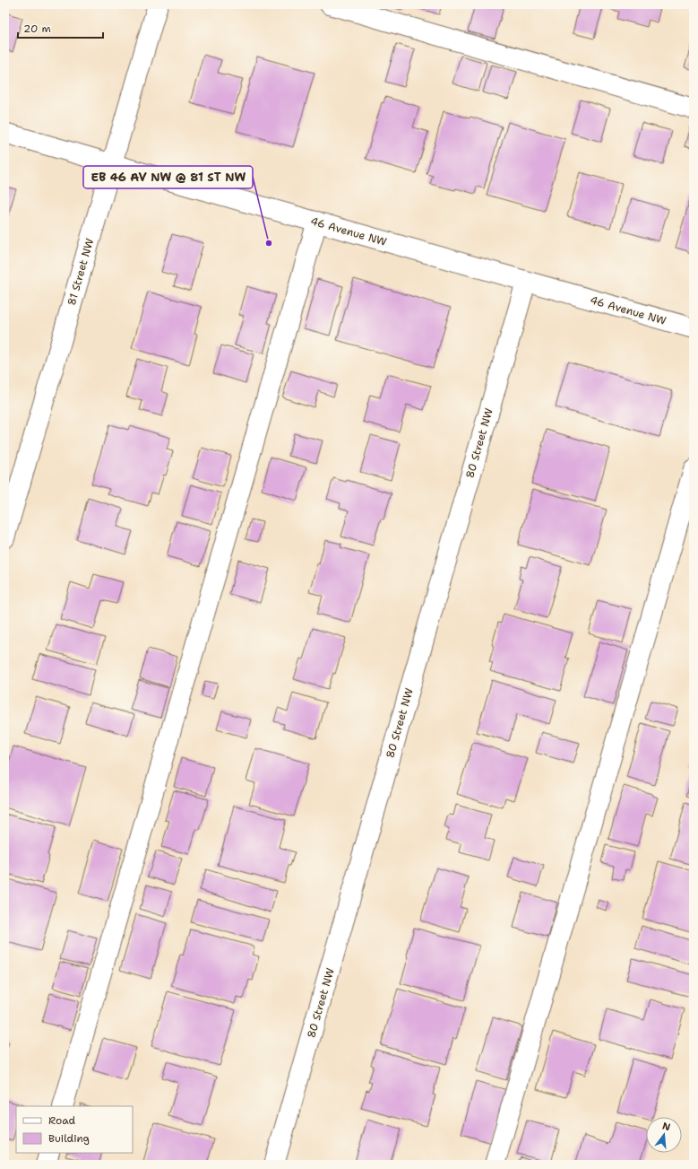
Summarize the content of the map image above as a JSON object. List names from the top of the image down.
{
  "streets": {
    "street": ["46 Avenue NW", "81 Street NW", "80 Street NW"]
  },
  "crossings": [
    ["46 Avenue NW", "81 Street NW"],
    ["46 Avenue NW", "80 Street NW"]
  ],
  "places": ["EB 46 AV NW @ 81 ST NW"],
  "legend": ["Road", "Building"],
  "scale_bar": "20 m",
  "north": "top"
}
